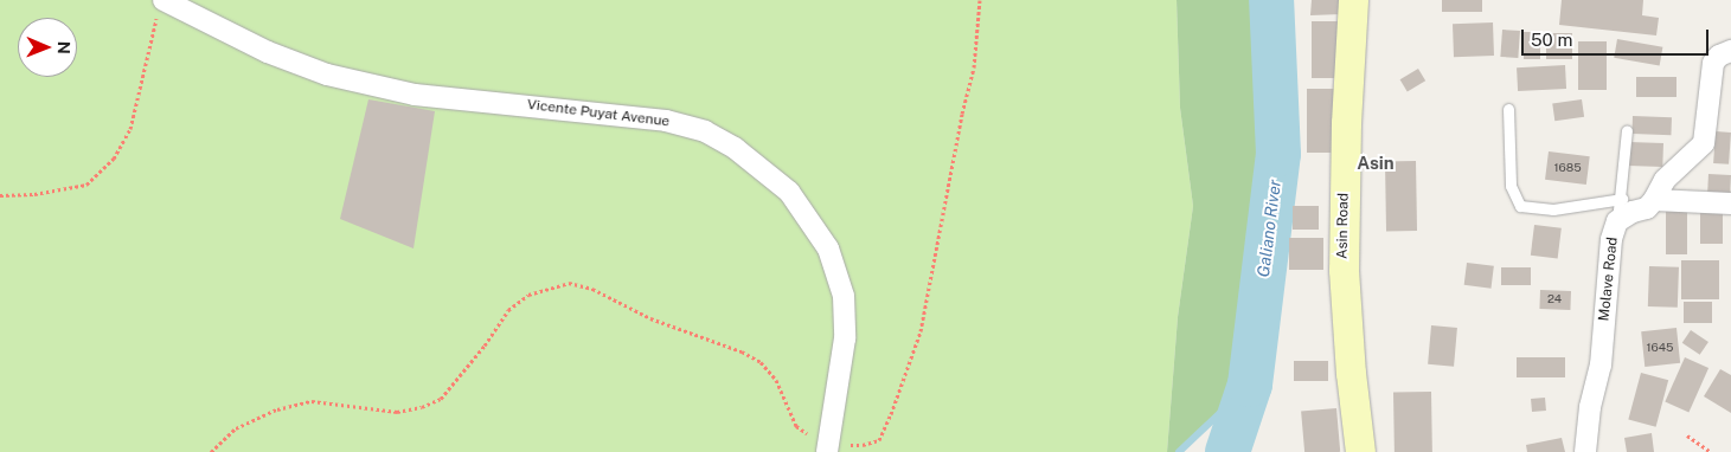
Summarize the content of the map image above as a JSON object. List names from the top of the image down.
{
  "streets": {
    "main road": ["Asin Road"],
    "street": ["Vicente Puyat Avenue", "Molave Road"]
  },
  "districts": ["Asin"],
  "water": ["Galiano River"],
  "house_numbers": ["1685", "24", "1645"],
  "scale_bar": "50 m",
  "north": "right"
}
